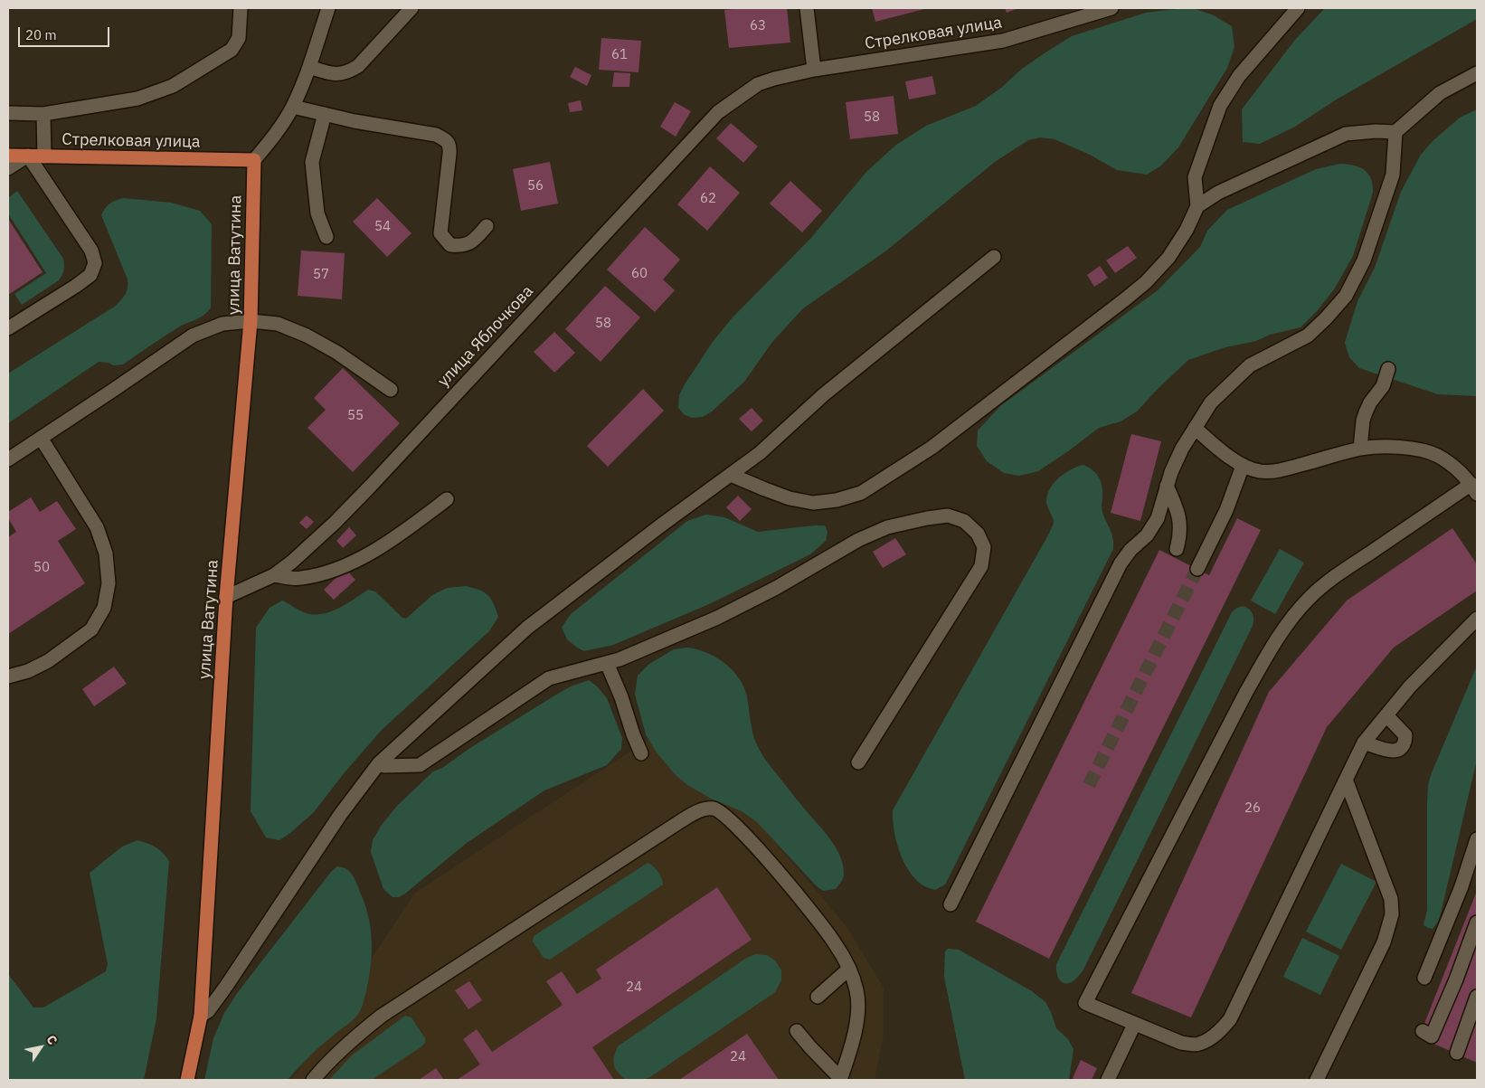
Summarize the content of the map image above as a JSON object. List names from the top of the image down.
{
  "streets": {
    "main road": ["Стрелковая улица", "улица Ватутина"],
    "street": ["улица Яблочкова"]
  },
  "crossings": [
    ["Стрелковая улица", "улица Ватутина"],
    ["Стрелковая улица", "улица Яблочкова"],
    ["улица Ватутина", "улица Яблочкова"]
  ],
  "house_numbers": [
    "63",
    "61",
    "58",
    "56",
    "62",
    "54",
    "60",
    "57",
    "58",
    "55",
    "50",
    "26",
    "24",
    "24"
  ],
  "scale_bar": "20 m",
  "north": "top right"
}
